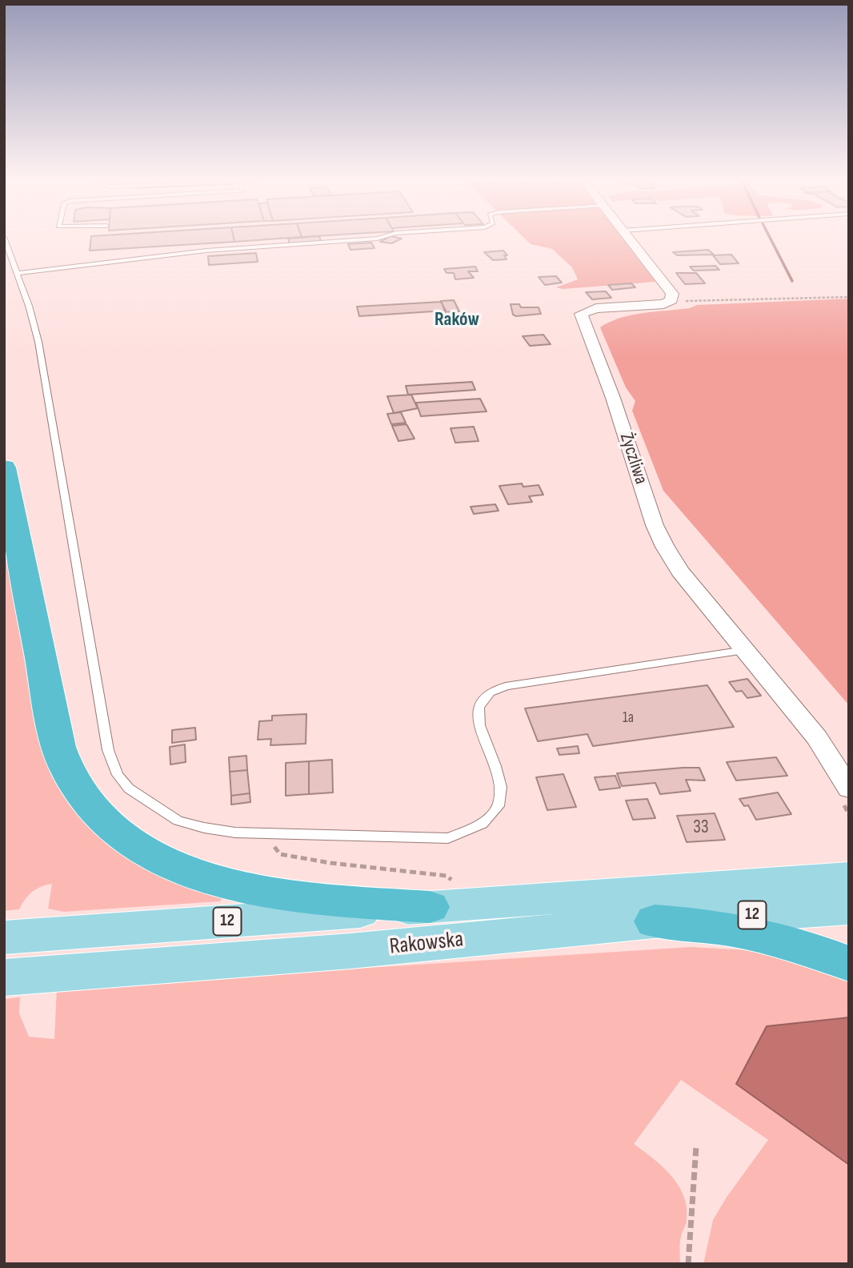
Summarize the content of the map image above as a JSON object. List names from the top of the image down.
{
  "streets": {
    "main road": ["12", "Rakowska"],
    "street": ["Życzliwa"]
  },
  "districts": ["Raków"],
  "house_numbers": ["1a", "33"]
}
